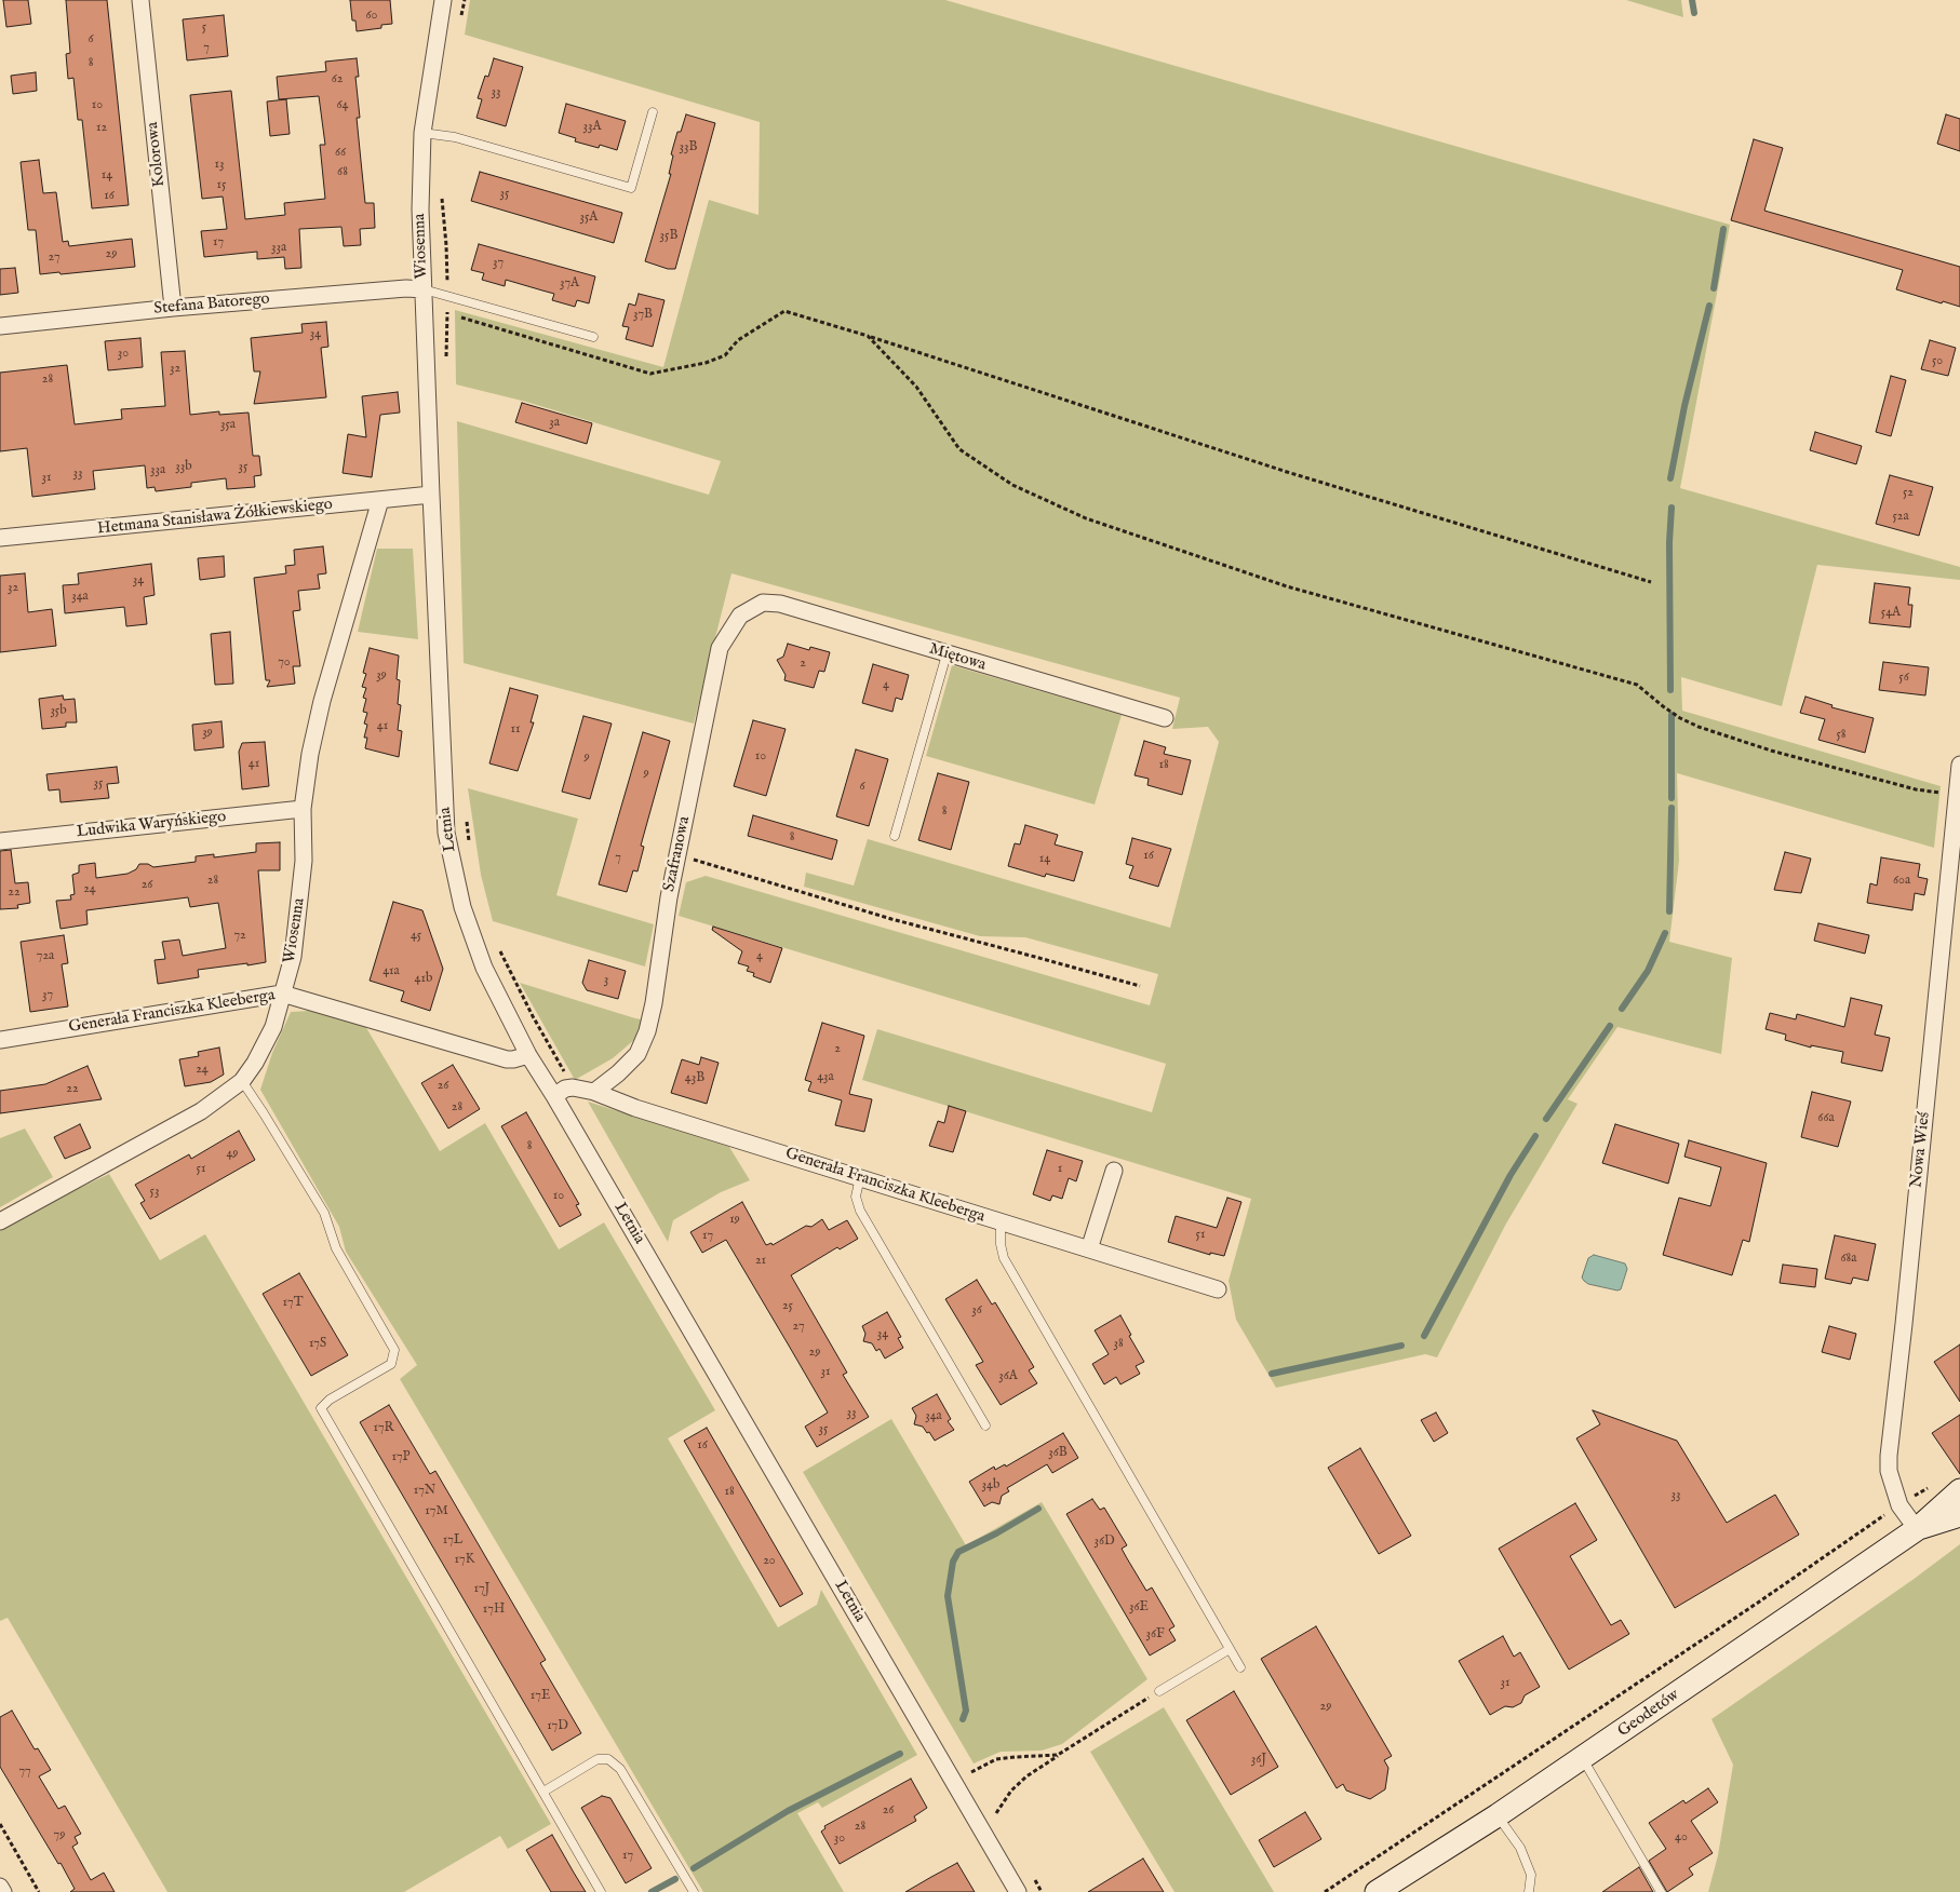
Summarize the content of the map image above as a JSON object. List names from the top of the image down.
{
  "streets": {
    "main road": ["Geodetów"],
    "street": [
      "Kolorowa",
      "Wiosenna",
      "Stefana Batorego",
      "Hetmana Stanisława Żółkiewskiego",
      "Miętowa",
      "Ludwika Waryńskiego",
      "Letnia",
      "Szafranowa",
      "Generała Franciszka Kleeberga",
      "Nowa Wieś"
    ]
  },
  "crossings": [
    ["Kolorowa", "Stefana Batorego"],
    ["Wiosenna", "Stefana Batorego"],
    ["Wiosenna", "Hetmana Stanisława Żółkiewskiego"],
    ["Wiosenna", "Ludwika Waryńskiego"],
    ["Wiosenna", "Letnia"],
    ["Wiosenna", "Generała Franciszka Kleeberga"],
    ["Hetmana Stanisława Żółkiewskiego", "Letnia"],
    ["Miętowa", "Szafranowa"],
    ["Letnia", "Generała Franciszka Kleeberga"],
    ["Szafranowa", "Generała Franciszka Kleeberga"],
    ["Nowa Wieś", "Geodetów"]
  ],
  "house_numbers": [
    "60",
    "5",
    "6",
    "7",
    "8",
    "62",
    "33",
    "10",
    "64",
    "33A",
    "12",
    "33B",
    "66",
    "13",
    "68",
    "14",
    "15",
    "35",
    "16",
    "35A",
    "35B",
    "17",
    "33a",
    "29",
    "27",
    "37",
    "37A",
    "37B",
    "34",
    "30",
    "50",
    "32",
    "28",
    "3a",
    "35a",
    "33b",
    "35",
    "33a",
    "33",
    "31",
    "52",
    "52a",
    "34",
    "32",
    "34a",
    "54A",
    "70",
    "2",
    "39",
    "56",
    "4",
    "35b",
    "41",
    "11",
    "39",
    "58",
    "10",
    "9",
    "41",
    "18",
    "9",
    "35",
    "6",
    "8",
    "8",
    "16",
    "7",
    "14",
    "28",
    "60a",
    "26",
    "24",
    "22",
    "72",
    "45",
    "72a",
    "4",
    "41a",
    "41b",
    "3",
    "37",
    "2",
    "24",
    "43a",
    "43B",
    "26",
    "22",
    "28",
    "66a",
    "8",
    "49",
    "51",
    "1",
    "53",
    "10",
    "19",
    "51",
    "17",
    "68a",
    "21",
    "17T",
    "25",
    "36",
    "27",
    "34",
    "17S",
    "38",
    "29",
    "31",
    "36A",
    "33",
    "34a",
    "17R",
    "35",
    "16",
    "36B",
    "17P",
    "34b",
    "17N",
    "18",
    "33",
    "17M",
    "17L",
    "36D",
    "17K",
    "20",
    "17J",
    "36E",
    "17H",
    "36F",
    "31",
    "17E",
    "29",
    "17D",
    "36J",
    "77",
    "26",
    "28",
    "79",
    "40",
    "30",
    "17"
  ]
}
